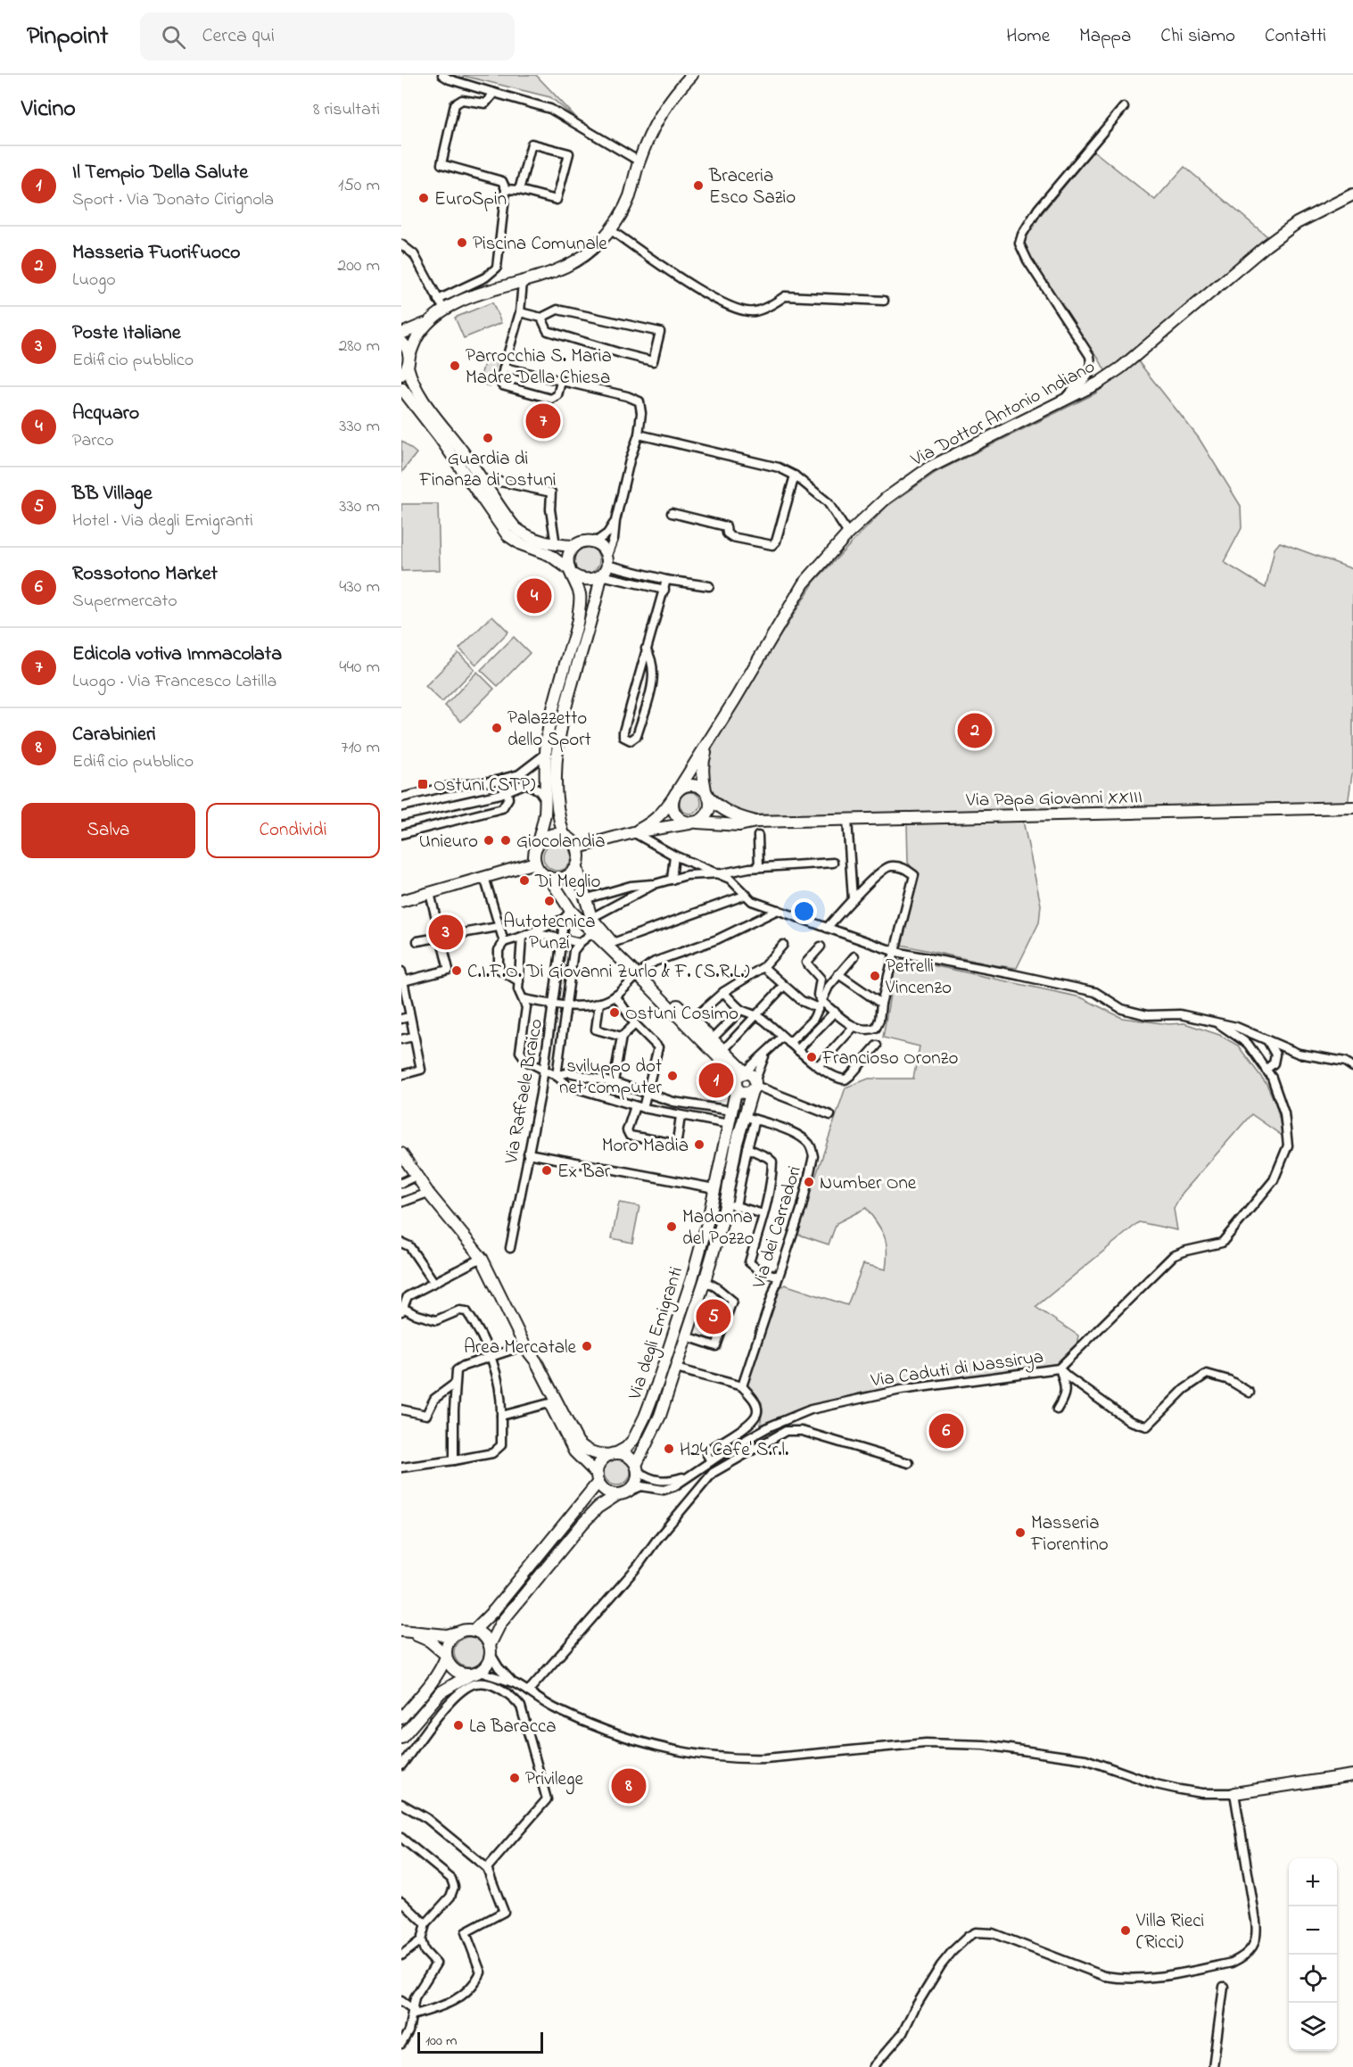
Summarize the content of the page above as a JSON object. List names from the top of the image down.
{
  "streets": {
    "main road": ["Via Dottor Antonio Indiano", "Via Papa Giovanni XXIII", "Via degli Emigranti"],
    "street": ["Via Raffaele Braico", "Via dei Carradori", "Via Caduti di Nassirya"]
  },
  "crossings": [
    ["Via Dottor Antonio Indiano", "Via Papa Giovanni XXIII"],
    ["Via dei Carradori", "Via degli Emigranti"],
    ["Via degli Emigranti", "Via Caduti di Nassirya"]
  ],
  "places": {
    "other": [
      "Braceria Esco Sazio",
      "EuroSpin",
      "Piscina Comunale",
      "Parrocchia S. Maria Madre Della Chiesa",
      "Guardia di Finanza di Ostuni",
      "Palazzetto dello Sport",
      "Unieuro",
      "Giocolandia",
      "Di Meglio",
      "Autotecnica Punzi",
      "C.I.F.O. Di Giovanni Zurlo & F. (S.R.L.)",
      "Petrelli Vincenzo",
      "Ostuni Cosimo",
      "Francioso Oronzo",
      "sviluppo dot net computer",
      "Moro Madia",
      "Ex Bar",
      "Number One",
      "Madonna del Pozzo",
      "Area Mercatale",
      "H24 Cafe' S.r.l.",
      "Masseria Fiorentino",
      "La Baracca",
      "Privilege",
      "Villa Rieci (Ricci)"
    ],
    "transit": ["Ostuni (STP)"]
  },
  "scale_bar": "100 m",
  "page": {
    "header": "Pinpoint",
    "search": "Cerca qui",
    "nav": [
      "Home",
      "Mappa",
      "Chi siamo",
      "Contatti"
    ],
    "heading": ["Vicino", "8 risultati"],
    "list": [
      {
        "mark": "1",
        "name": "Il Tempio Della Salute",
        "note": "Sport · Via Donato Cirignola",
        "value": "150 m"
      },
      {
        "mark": "2",
        "name": "Masseria Fuorifuoco",
        "note": "Luogo",
        "value": "200 m"
      },
      {
        "mark": "3",
        "name": "Poste Italiane",
        "note": "Edificio pubblico",
        "value": "280 m"
      },
      {
        "mark": "4",
        "name": "Acquaro",
        "note": "Parco",
        "value": "330 m"
      },
      {
        "mark": "5",
        "name": "BB Village",
        "note": "Hotel · Via degli Emigranti",
        "value": "330 m"
      },
      {
        "mark": "6",
        "name": "Rossotono Market",
        "note": "Supermercato",
        "value": "430 m"
      },
      {
        "mark": "7",
        "name": "Edicola votiva Immacolata",
        "note": "Luogo · Via Francesco Latilla",
        "value": "440 m"
      },
      {
        "mark": "8",
        "name": "Carabinieri",
        "note": "Edificio pubblico",
        "value": "710 m"
      }
    ],
    "pins": [
      "7",
      "4",
      "2",
      "3",
      "1",
      "5",
      "6",
      "8"
    ],
    "buttons": ["Salva", "Condividi"],
    "map_buttons": ["+", "−"],
    "scale": "100 m"
  }
}
